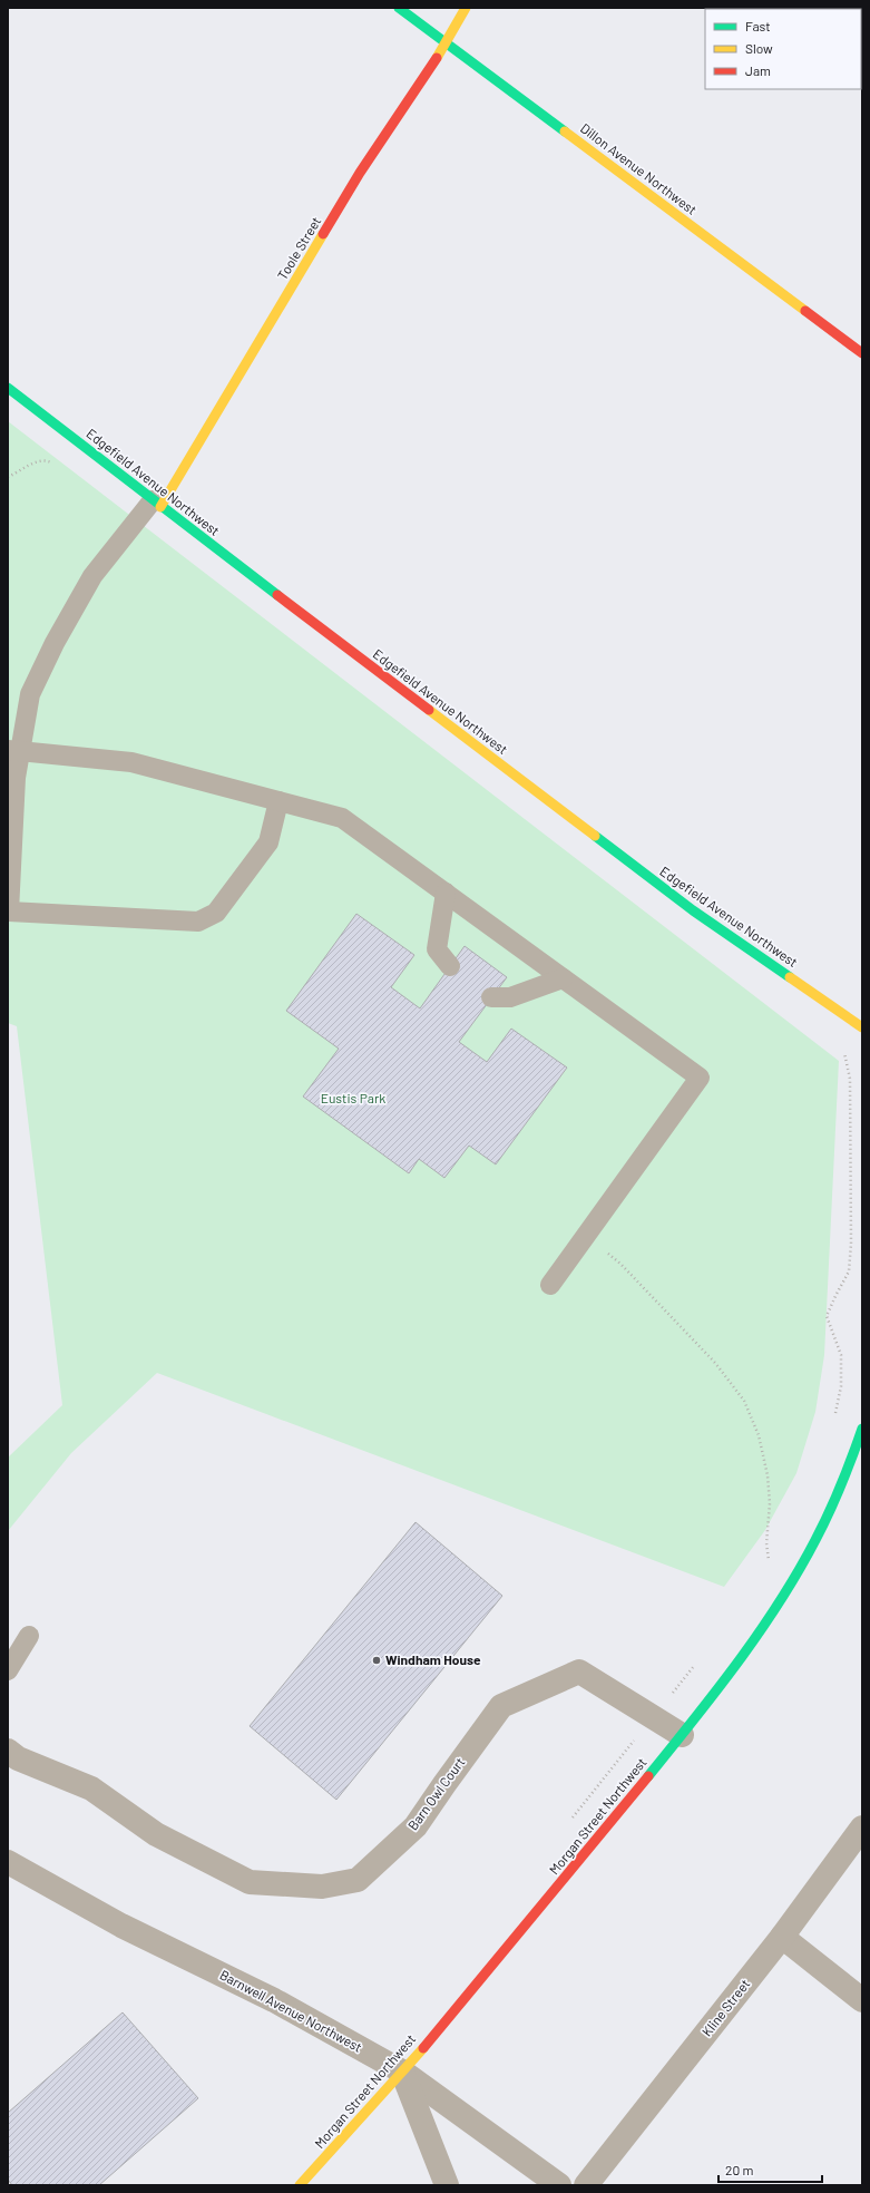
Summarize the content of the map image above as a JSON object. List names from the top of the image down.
{
  "streets": {
    "street": [
      "Dillon Avenue Northwest",
      "Toole Street",
      "Edgefield Avenue Northwest",
      "Barn Owl Court",
      "Morgan Street Northwest",
      "Kline Street",
      "Barnwell Avenue Northwest"
    ]
  },
  "crossings": [
    ["Dillon Avenue Northwest", "Toole Street"],
    ["Toole Street", "Edgefield Avenue Northwest"],
    ["Barn Owl Court", "Morgan Street Northwest"],
    ["Morgan Street Northwest", "Barnwell Avenue Northwest"]
  ],
  "parks": ["Eustis Park"],
  "places": ["Windham House"],
  "legend": ["Fast", "Slow", "Jam"],
  "scale_bar": "20 m"
}
